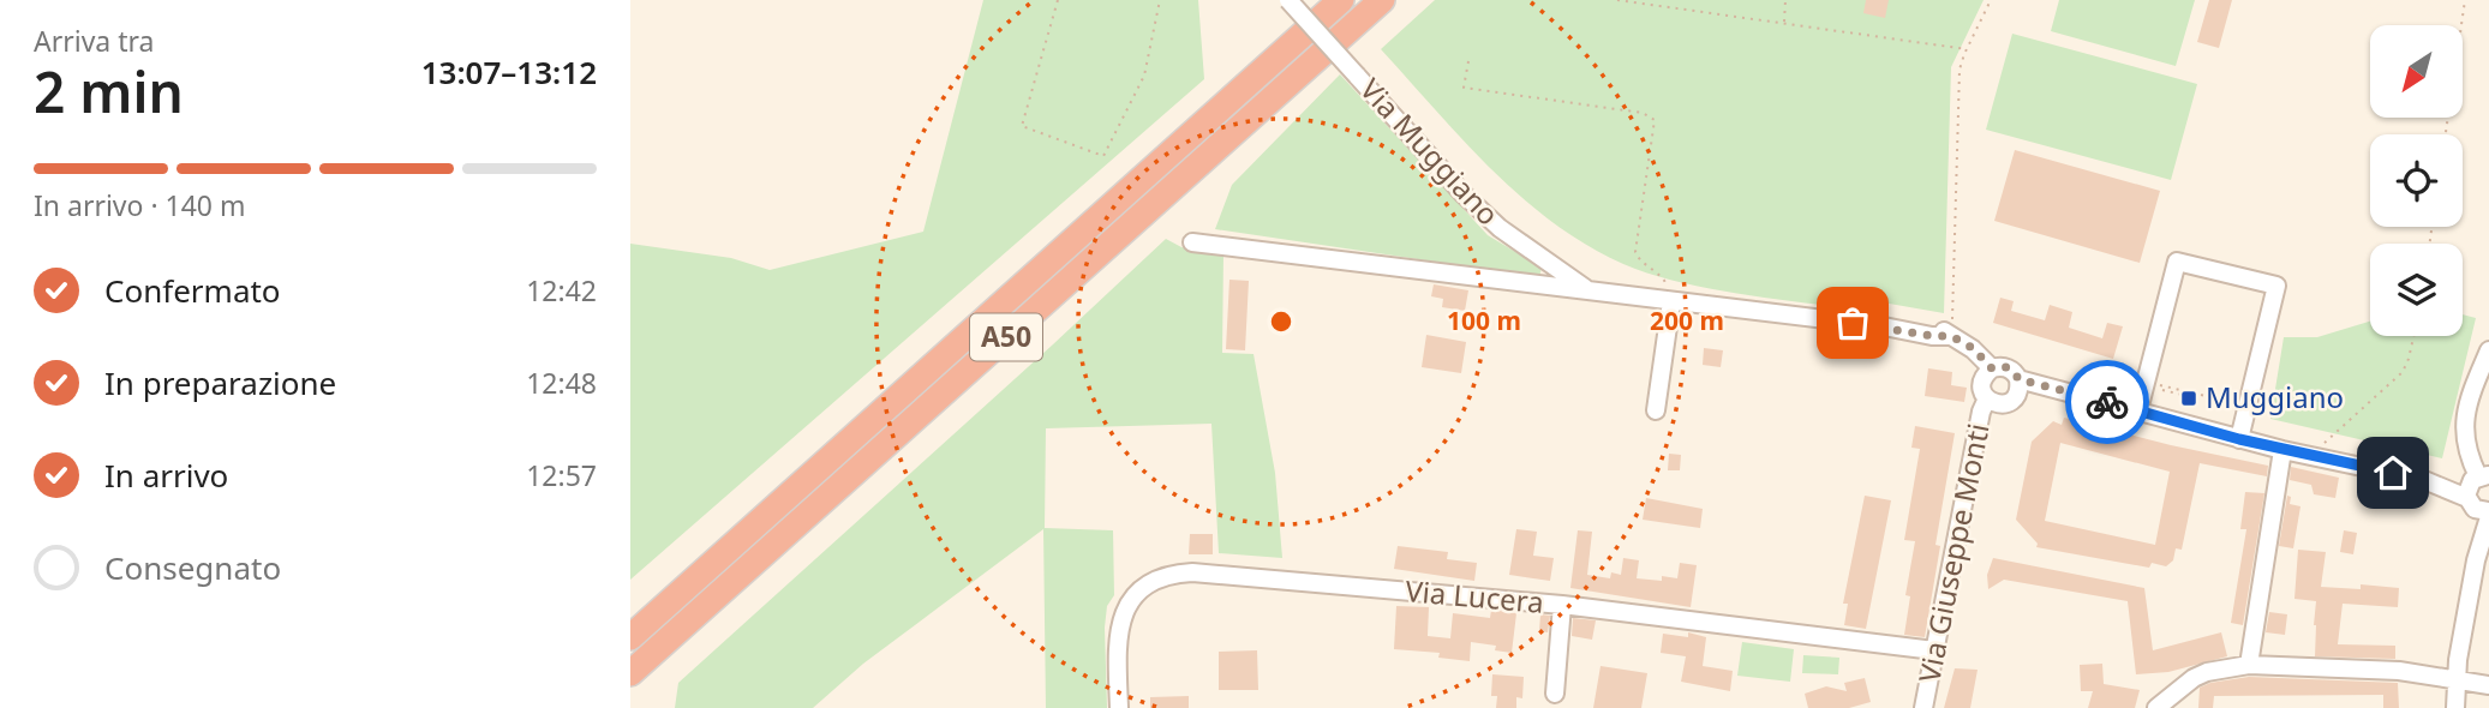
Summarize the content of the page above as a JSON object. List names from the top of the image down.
{
  "streets": {
    "highway": ["A50"],
    "street": ["Via Muggiano", "Via Giuseppe Monti", "Via Lucera"]
  },
  "crossings": [
    ["Via Muggiano", "Via Giuseppe Monti"],
    ["Via Giuseppe Monti", "Via Lucera"]
  ],
  "places": {
    "transit": ["Muggiano"]
  },
  "north": "bottom left",
  "page": {
    "heading": ["2 min", "Arriva tra", "13:07–13:12"],
    "bar": "In arrivo · 140 m",
    "list": [
      ["Confermato", "12:42"],
      ["In preparazione", "12:48"],
      ["In arrivo", "12:57"],
      "Consegnato"
    ]
  },
  "rings": ["100 m", "200 m"]
}
